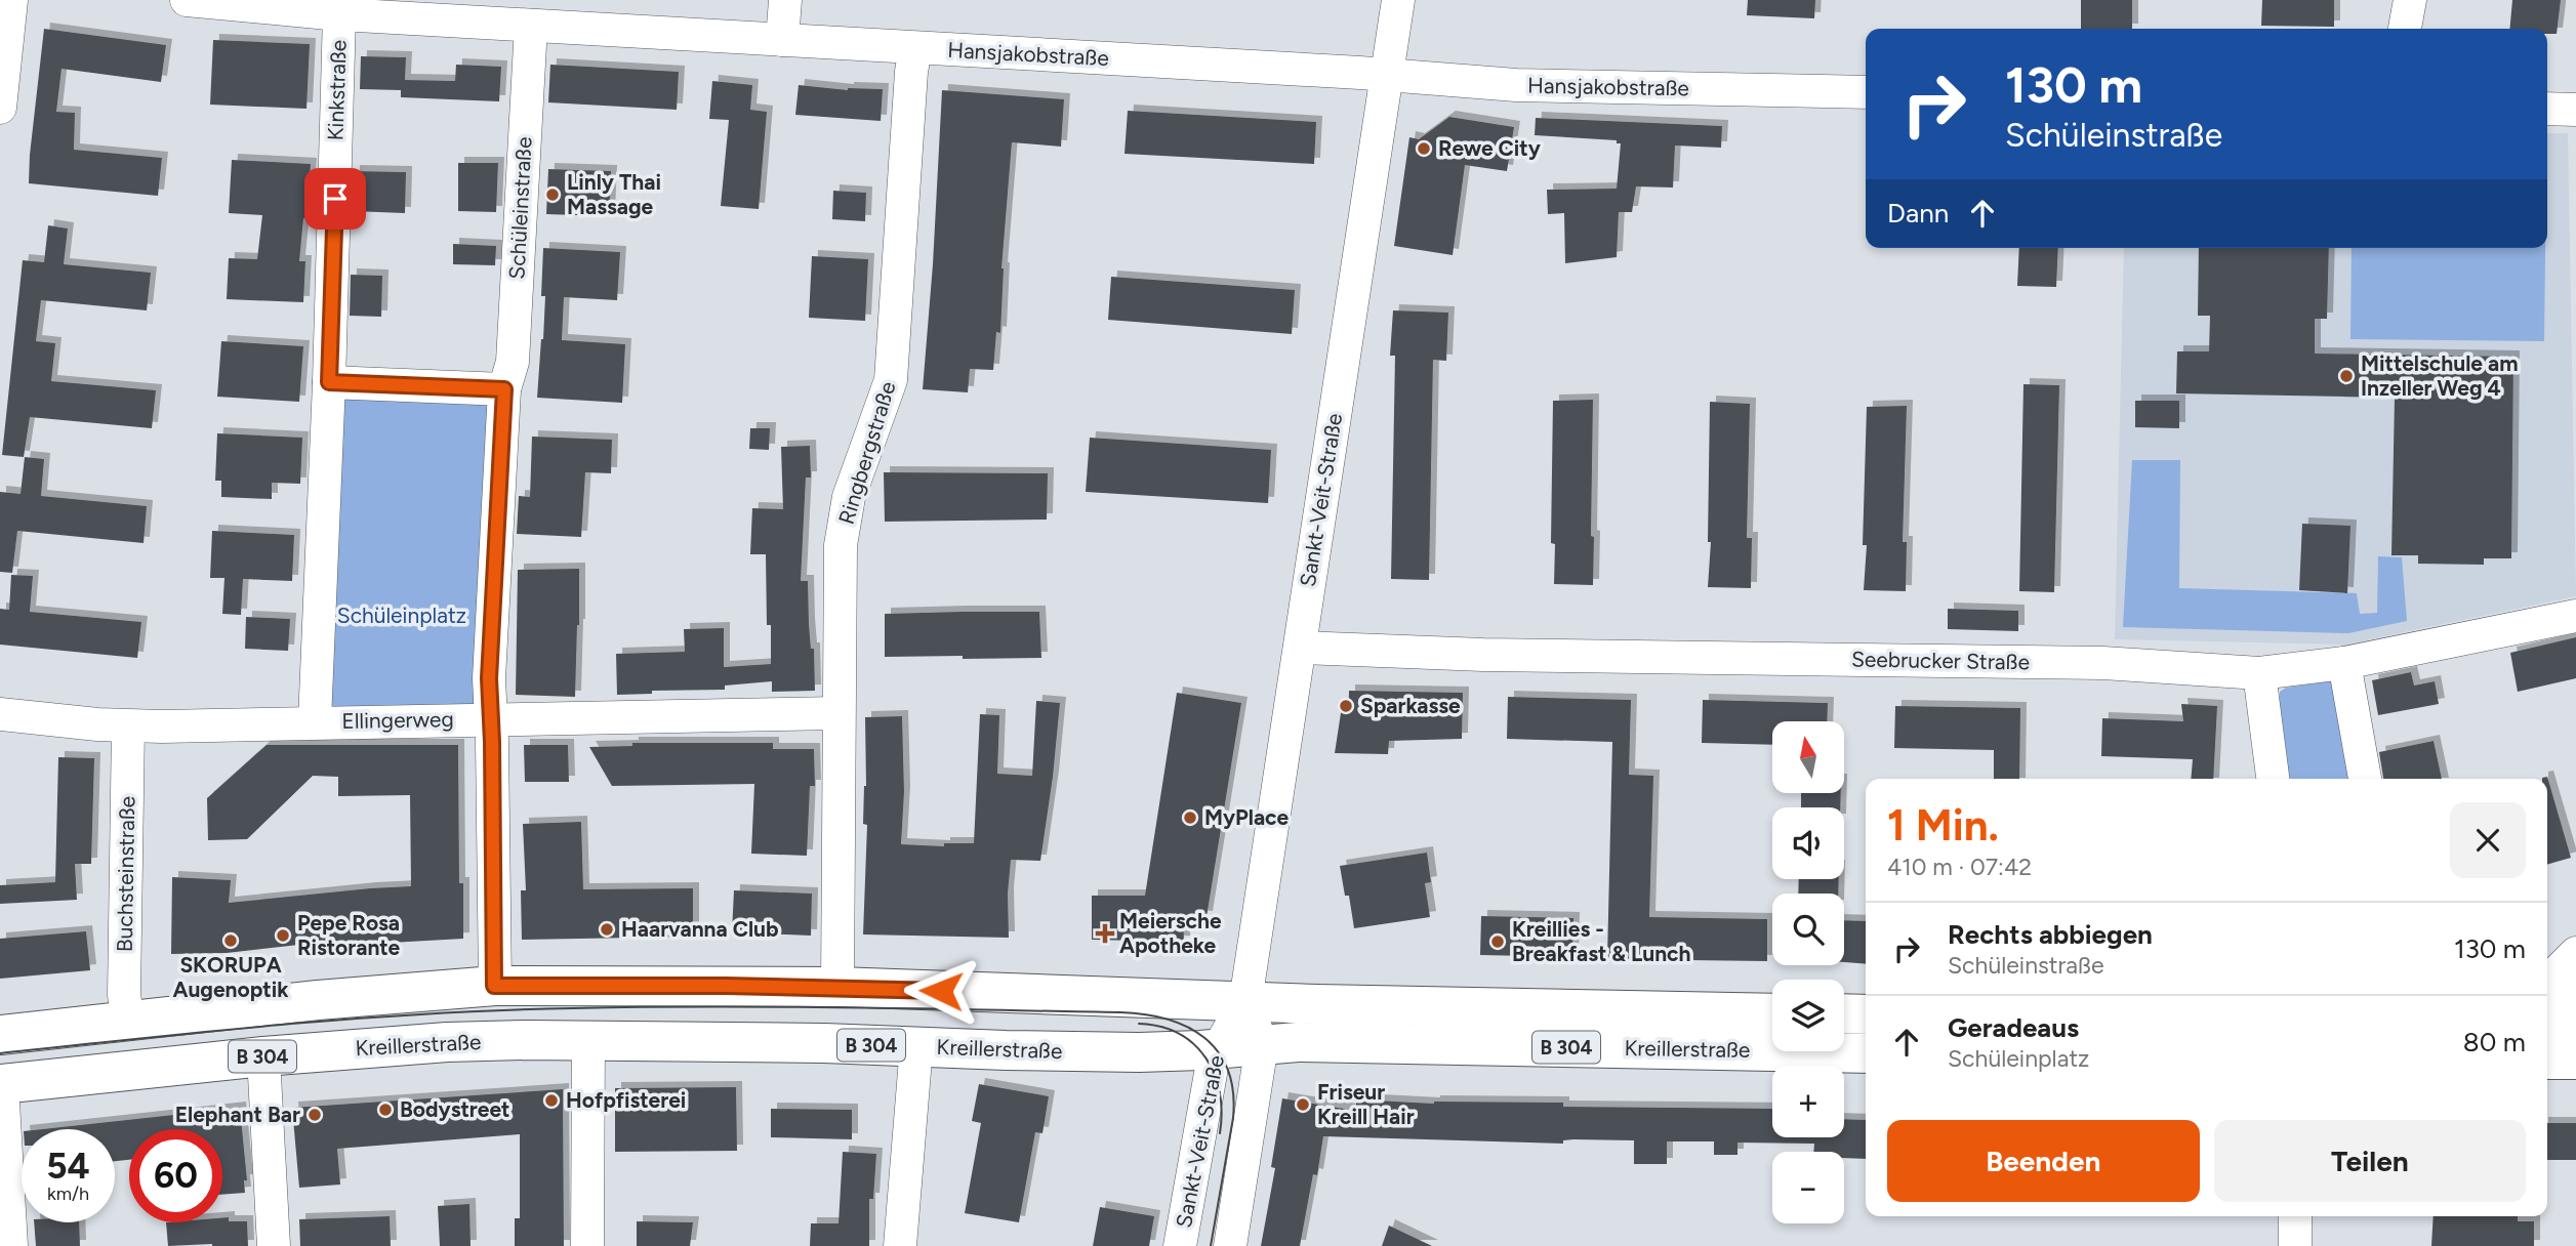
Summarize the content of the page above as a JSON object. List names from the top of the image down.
{
  "streets": {
    "main road": ["Kreillerstraße", "B 304"],
    "street": [
      "Hansjakobstraße",
      "Kinkstraße",
      "Schüleinstraße",
      "Ringbergstraße",
      "Sankt-Veit-Straße",
      "Seebrucker Straße",
      "Ellingerweg",
      "Buchsteinstraße"
    ]
  },
  "crossings": [
    ["Hansjakobstraße", "Kinkstraße"],
    ["Hansjakobstraße", "Schüleinstraße"],
    ["Hansjakobstraße", "Ringbergstraße"],
    ["Hansjakobstraße", "Sankt-Veit-Straße"],
    ["Ringbergstraße", "Ellingerweg"],
    ["Ringbergstraße", "Kreillerstraße"],
    ["Sankt-Veit-Straße", "Seebrucker Straße"],
    ["Sankt-Veit-Straße", "Kreillerstraße"],
    ["Ellingerweg", "Buchsteinstraße"],
    ["Buchsteinstraße", "Kreillerstraße"]
  ],
  "parks": ["Schüleinplatz"],
  "places": {
    "other": [
      "Rewe City",
      "Linly Thai Massage",
      "Mittelschule am Inzeller Weg 4",
      "Sparkasse",
      "MyPlace",
      "Haarvanna Club",
      "Pepe Rosa Ristorante",
      "SKORUPA Augenoptik",
      "Kreillies - Breakfast & Lunch",
      "Hofpfisterei",
      "Friseur Kreill Hair",
      "Bodystreet",
      "Elephant Bar"
    ],
    "health": ["Meiersche Apotheke"]
  },
  "north": "top",
  "page": {
    "turn": ["130 m", "Schüleinstraße"],
    "then": "Dann",
    "map_buttons": ["+", "−"],
    "heading": ["1 Min.", "410 m · 07:42"],
    "list": [
      {
        "name": "Rechts abbiegen",
        "note": "Schüleinstraße",
        "value": "130 m"
      },
      {
        "name": "Geradeaus",
        "note": "Schüleinplatz",
        "value": "80 m"
      }
    ],
    "buttons": ["Beenden", "Teilen"],
    "speed": "54 km/h",
    "limit": "60"
  }
}
